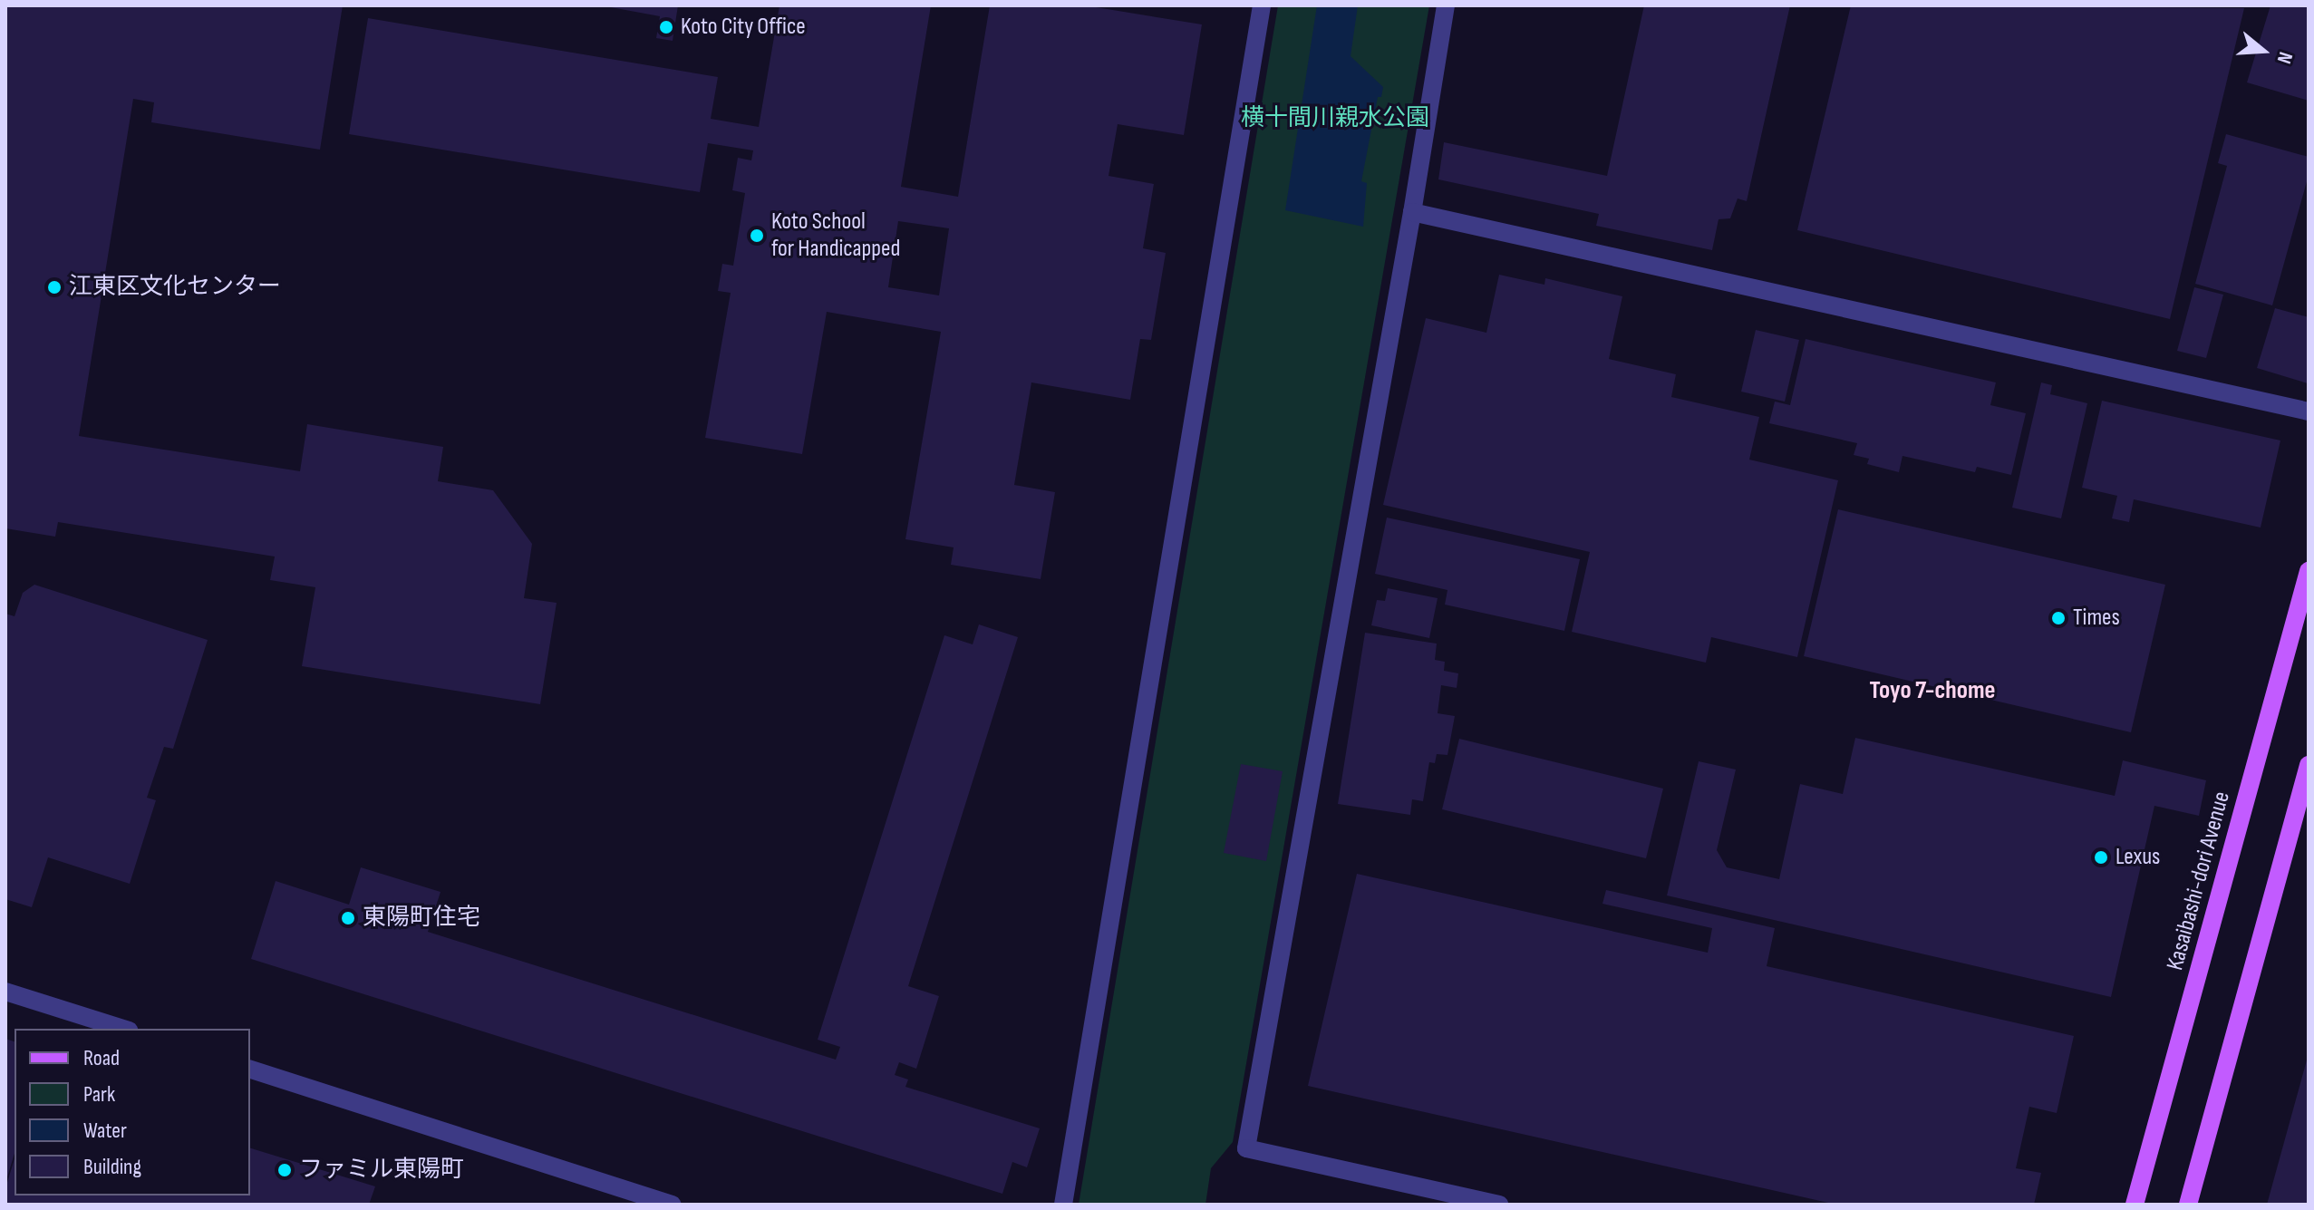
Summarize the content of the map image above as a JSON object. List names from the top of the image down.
{
  "streets": {
    "main road": ["Kasaibashi-dori Avenue"]
  },
  "districts": ["Toyo 7-chome"],
  "parks": ["横十間川親水公園"],
  "places": [
    "Koto City Office",
    "Koto School for Handicapped",
    "江東区文化センター",
    "Times",
    "Lexus",
    "東陽町住宅",
    "ファミル東陽町"
  ],
  "legend": [
    "Road",
    "Park",
    "Water",
    "Building"
  ],
  "north": "right"
}
